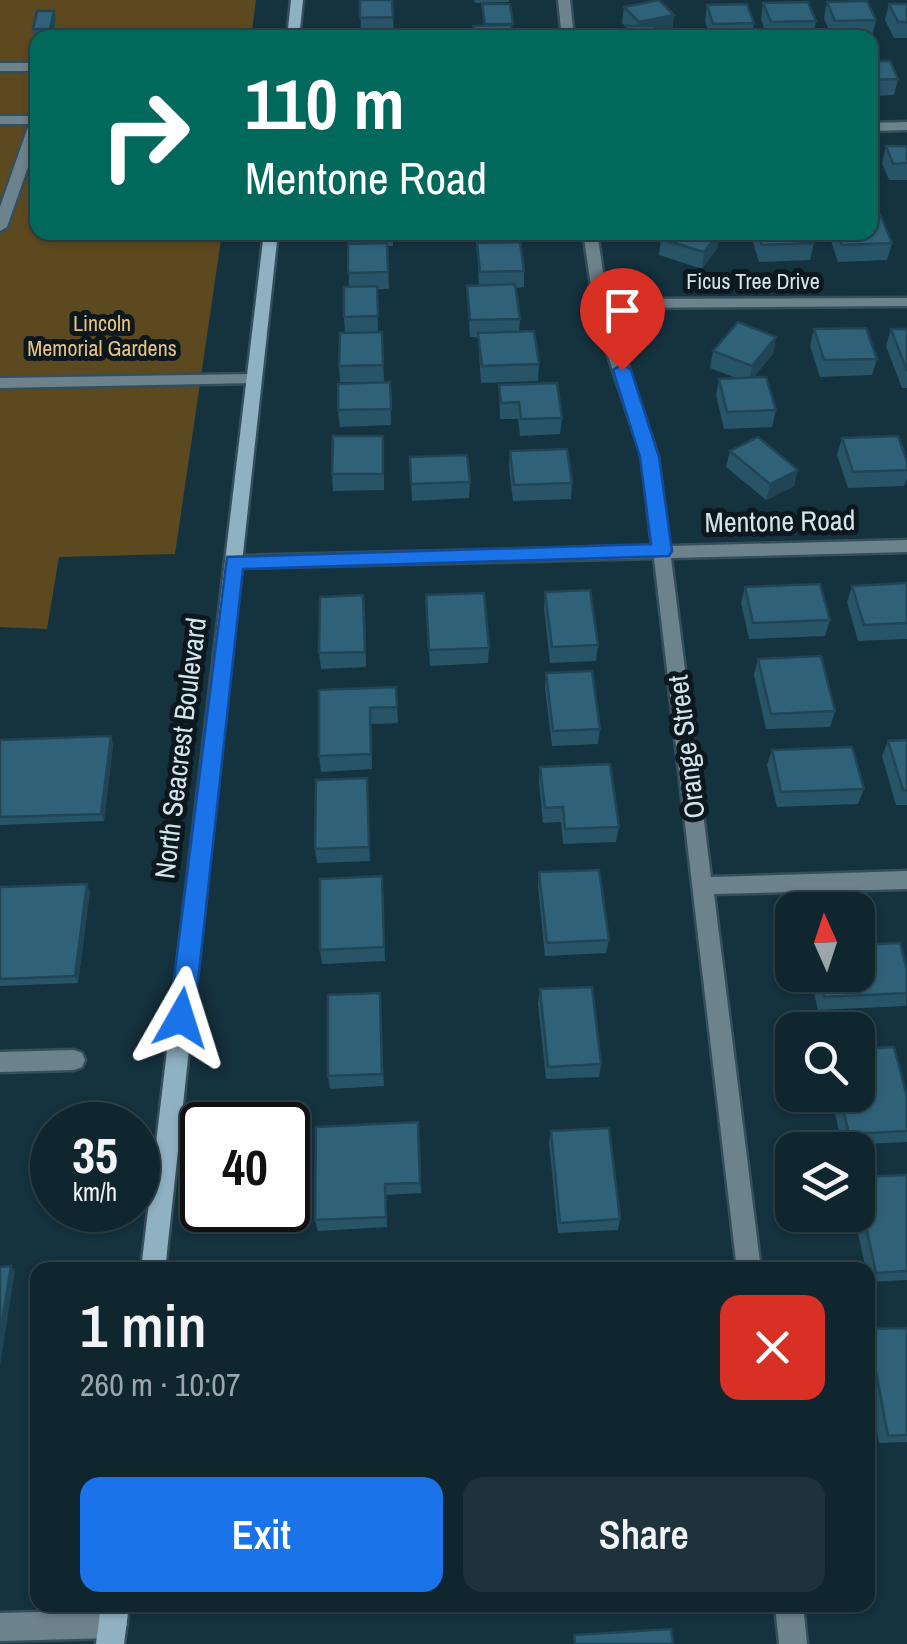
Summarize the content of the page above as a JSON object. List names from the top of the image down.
{
  "streets": {
    "street": [
      "Ficus Tree Drive",
      "Mentone Road",
      "Orange Street",
      "North Seacrest Boulevard"
    ]
  },
  "crossings": [
    ["Ficus Tree Drive", "Orange Street"],
    ["Mentone Road", "Orange Street"],
    ["Mentone Road", "North Seacrest Boulevard"]
  ],
  "parks": ["Lincoln Memorial Gardens"],
  "north": "top",
  "page": {
    "turn": ["110 m", "Mentone Road"],
    "speed": "35 km/h",
    "limit": "40",
    "heading": ["1 min", "260 m · 10:07"],
    "buttons": ["Exit", "Share"]
  }
}
